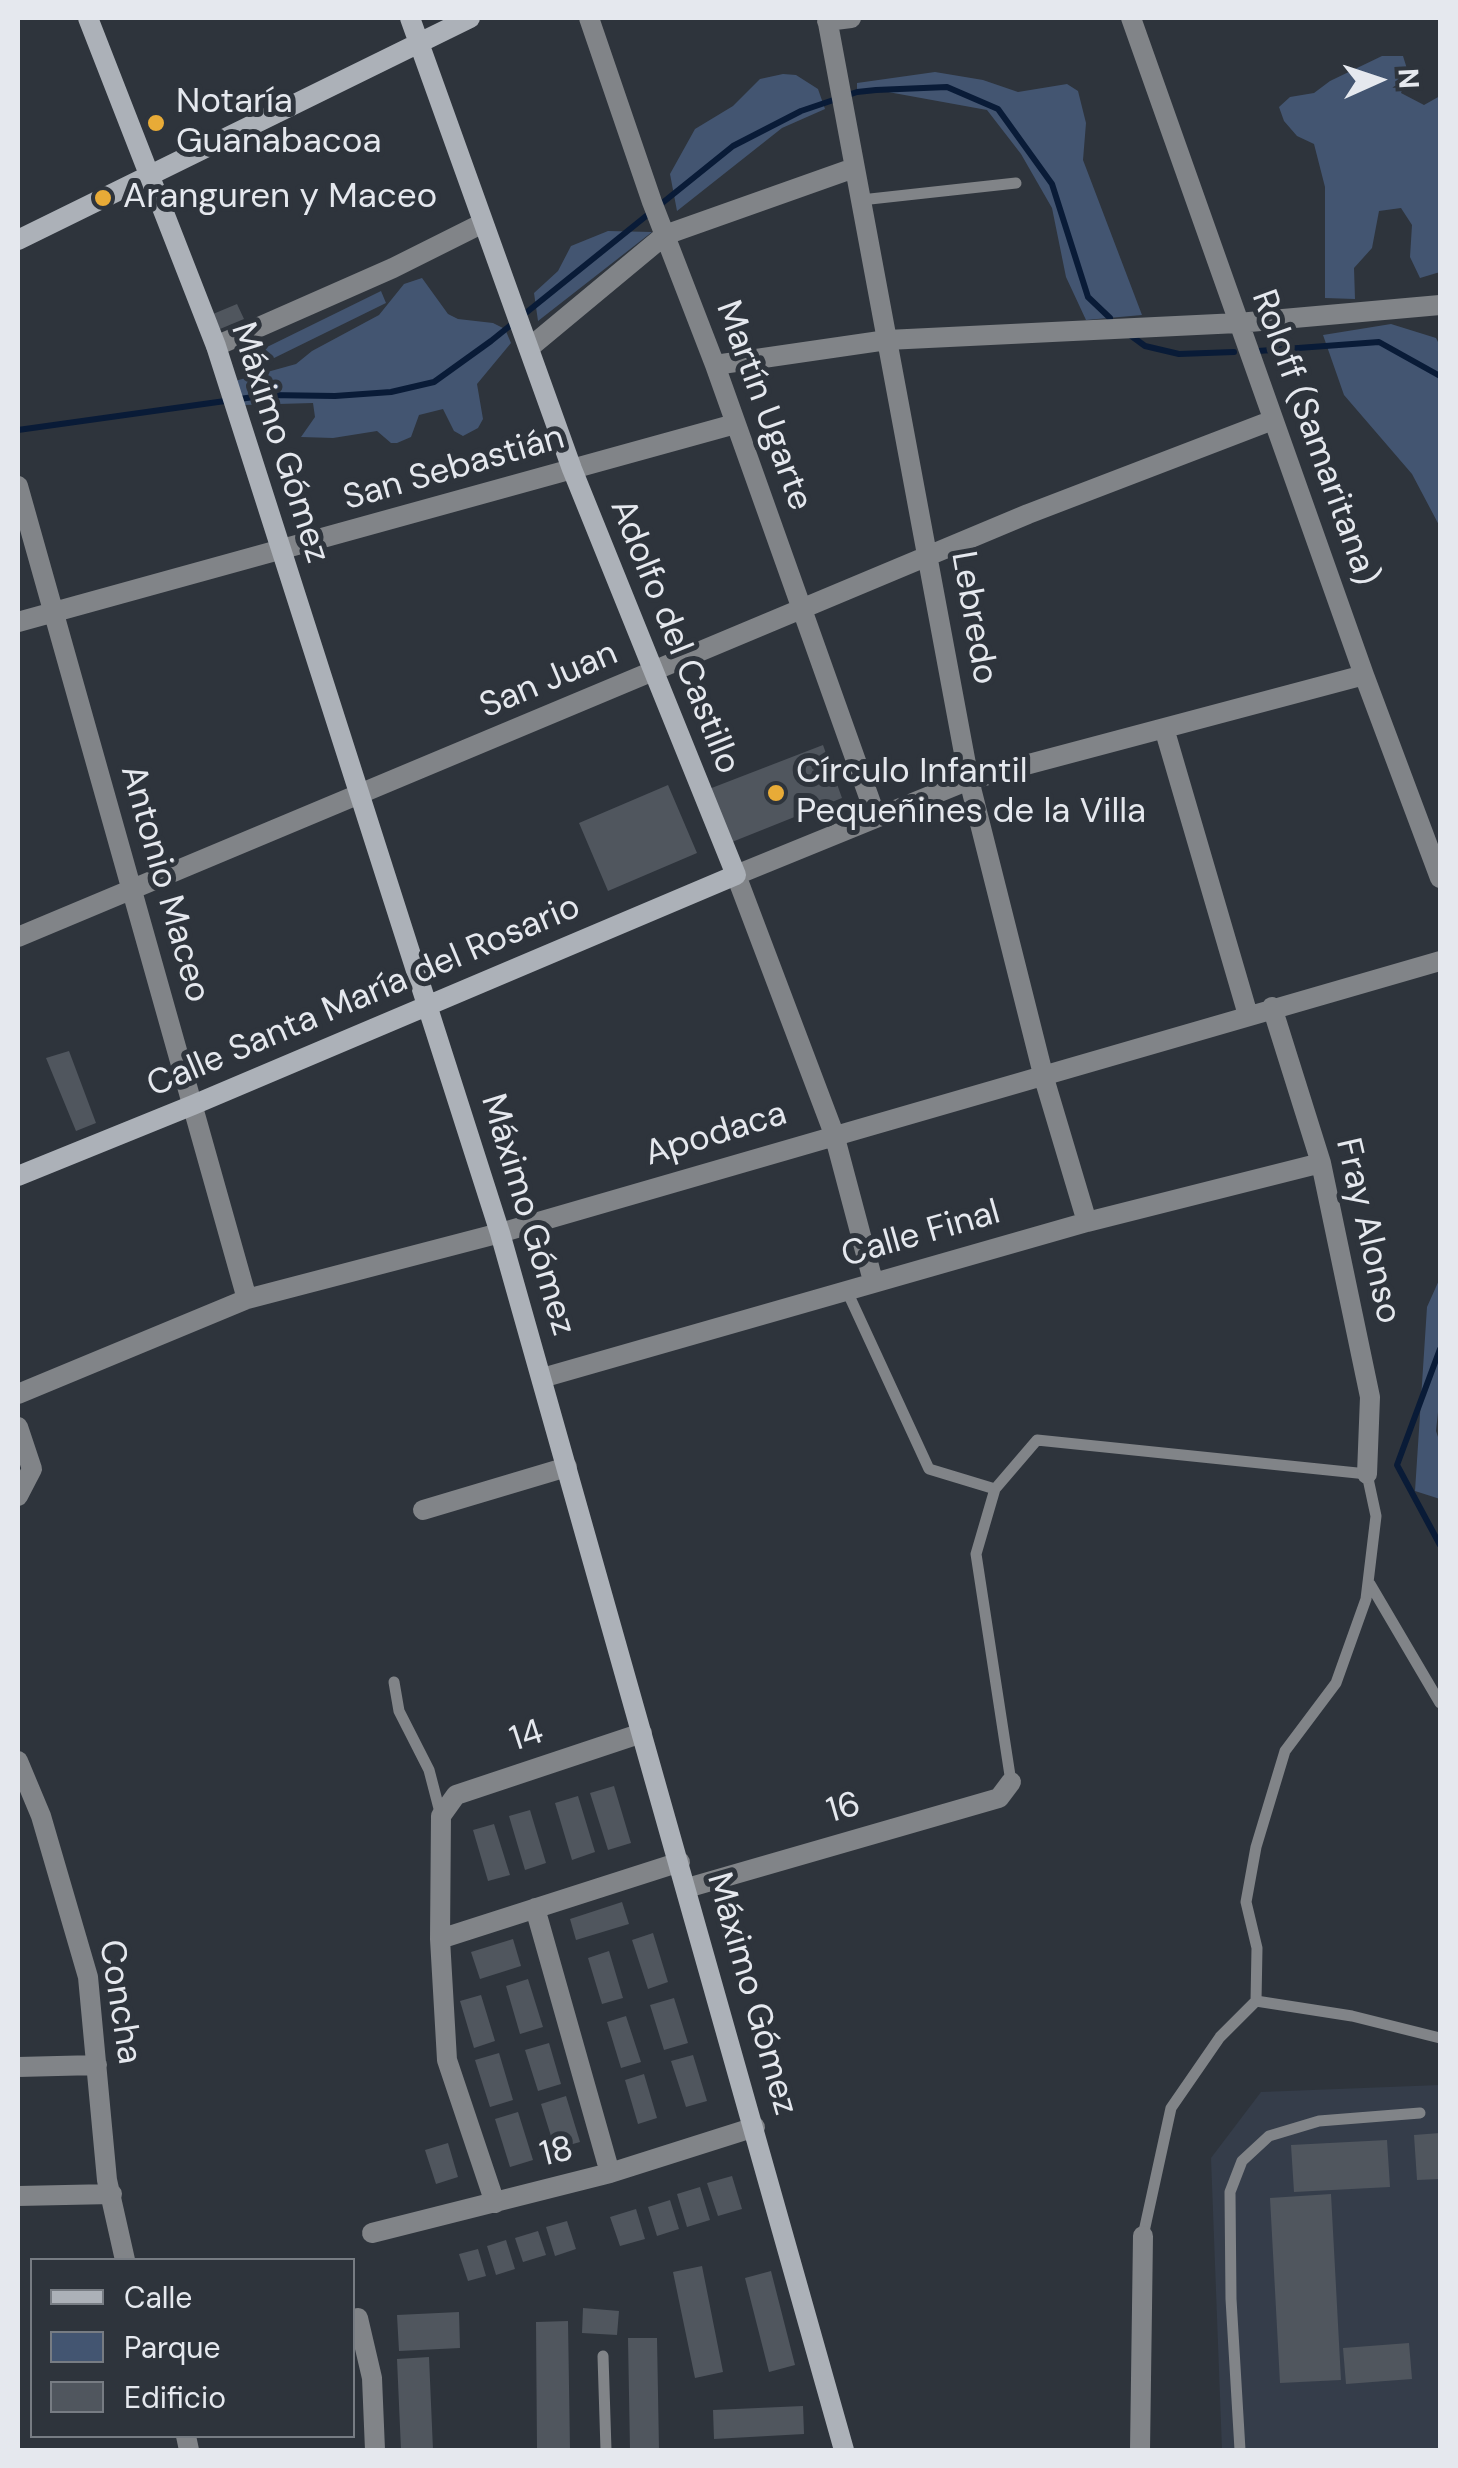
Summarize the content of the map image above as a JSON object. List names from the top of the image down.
{
  "streets": {
    "street": [
      "Martín Ugarte",
      "Roloff (Samaritana)",
      "Máximo Gómez",
      "San Sebastián",
      "Lebredo",
      "Adolfo del Castillo",
      "San Juan",
      "Antonio Maceo",
      "Calle Santa María del Rosario",
      "Apodaca",
      "Fray Alonso",
      "Calle Final",
      "14",
      "16",
      "Concha",
      "18"
    ]
  },
  "crossings": [
    ["Martín Ugarte", "San Sebastián"],
    ["Martín Ugarte", "San Juan"],
    ["Roloff (Samaritana)", "San Juan"],
    ["Máximo Gómez", "San Sebastián"],
    ["Máximo Gómez", "San Juan"],
    ["Máximo Gómez", "Calle Santa María del Rosario"],
    ["Máximo Gómez", "Apodaca"],
    ["Máximo Gómez", "Calle Final"],
    ["Máximo Gómez", "14"],
    ["Máximo Gómez", "16"],
    ["Máximo Gómez", "18"],
    ["San Sebastián", "Adolfo del Castillo"],
    ["San Sebastián", "Antonio Maceo"],
    ["Lebredo", "San Juan"],
    ["Lebredo", "Apodaca"],
    ["Lebredo", "Calle Final"],
    ["Adolfo del Castillo", "San Juan"],
    ["Adolfo del Castillo", "Calle Santa María del Rosario"],
    ["Adolfo del Castillo", "Apodaca"],
    ["Adolfo del Castillo", "Calle Final"],
    ["San Juan", "Antonio Maceo"],
    ["Antonio Maceo", "Calle Santa María del Rosario"],
    ["Antonio Maceo", "Apodaca"],
    ["Apodaca", "Fray Alonso"],
    ["Fray Alonso", "Calle Final"]
  ],
  "places": ["Notaría Guanabacoa", "Aranguren y Maceo", "Círculo Infantil Pequeñines de la Villa"],
  "legend": ["Calle", "Parque", "Edificio"],
  "north": "right"
}
